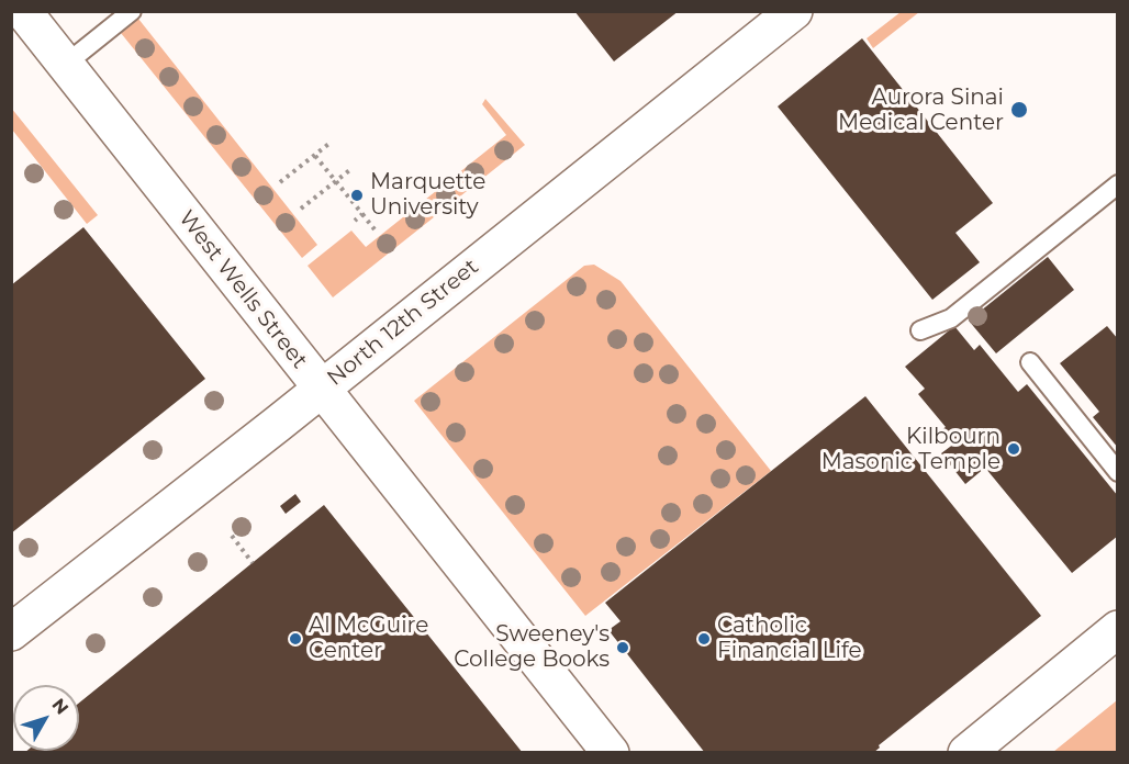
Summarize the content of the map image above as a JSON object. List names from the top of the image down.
{
  "streets": {
    "street": ["West Wells Street", "North 12th Street"]
  },
  "crossings": [
    ["West Wells Street", "North 12th Street"]
  ],
  "places": [
    "Aurora Sinai Medical Center",
    "Marquette University",
    "Kilbourn Masonic Temple",
    "Al McGuire Center",
    "Catholic Financial Life",
    "Sweeney's College Books"
  ],
  "north": "top right"
}
